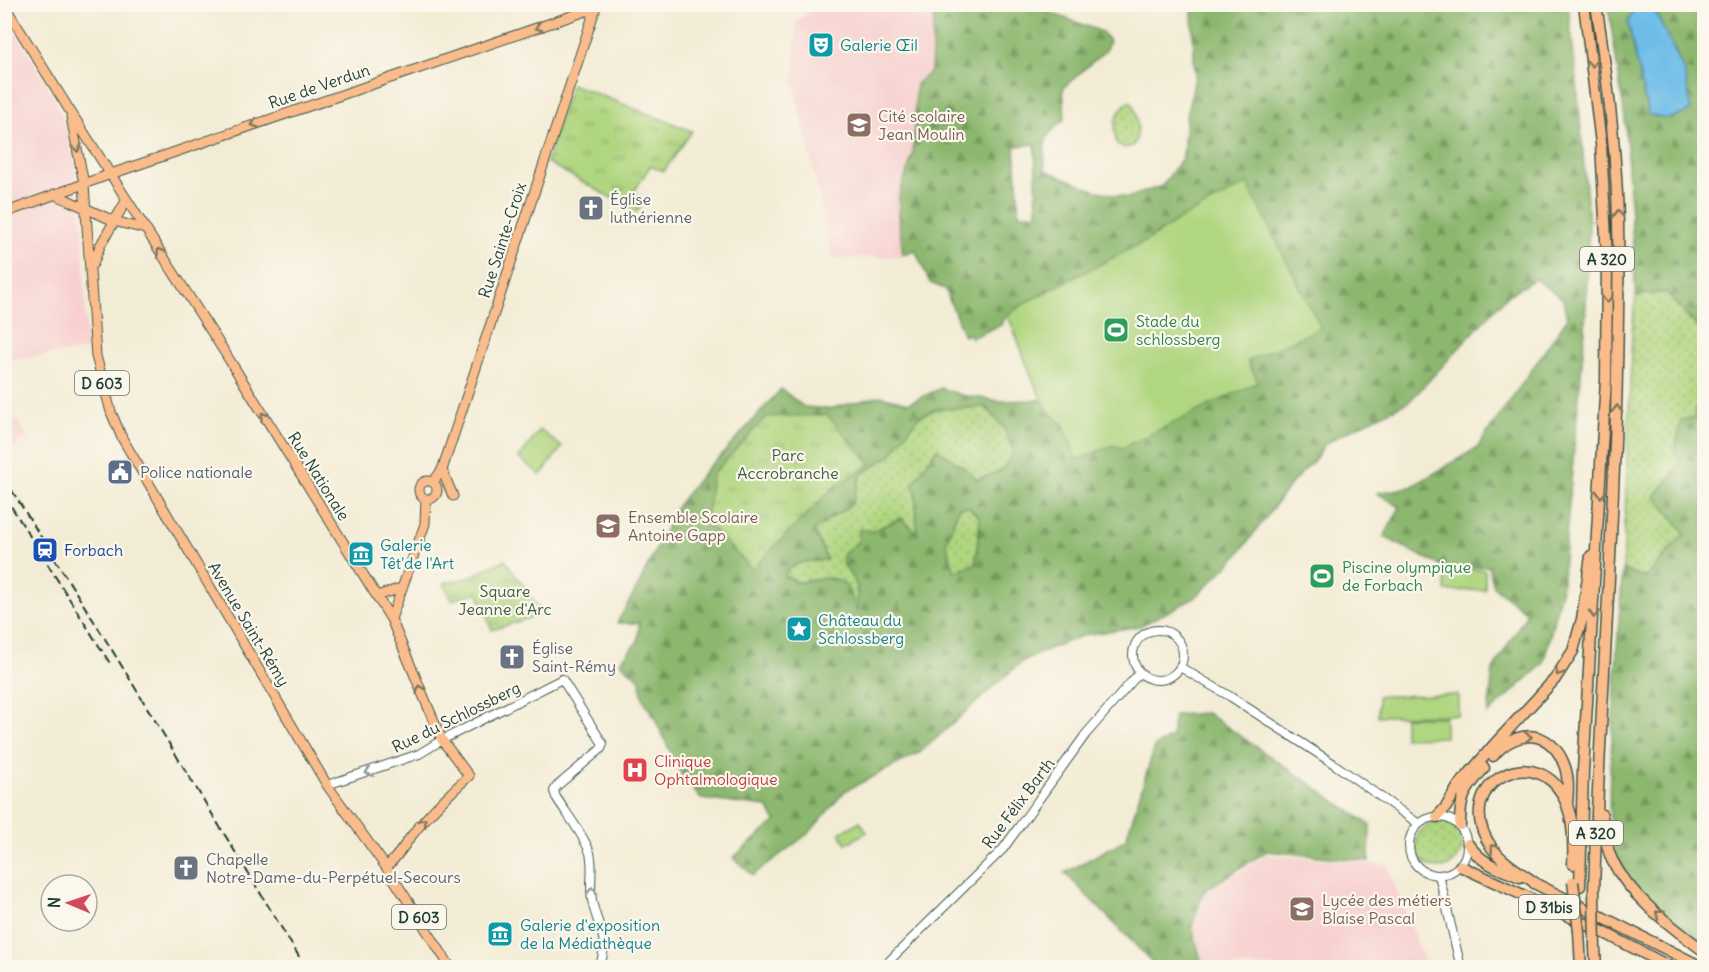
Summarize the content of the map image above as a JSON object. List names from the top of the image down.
{
  "streets": {
    "highway": ["A 320", "D 31bis"],
    "main road": [
      "Rue de Verdun",
      "Rue Sainte-Croix",
      "D 603",
      "Rue Nationale",
      "Avenue Saint-Rémy"
    ],
    "street": ["Rue du Schlossberg", "Rue Félix Barth"]
  },
  "crossings": [
    ["Rue de Verdun", "Rue Sainte-Croix"],
    ["Rue de Verdun", "Rue Nationale"],
    ["D 603", "Rue Nationale"],
    ["D 603", "Avenue Saint-Rémy"],
    ["Rue Nationale", "Avenue Saint-Rémy"],
    ["Rue Nationale", "Rue du Schlossberg"],
    ["Avenue Saint-Rémy", "Rue du Schlossberg"]
  ],
  "one_way": ["Rue de Verdun"],
  "parks": ["Parc Accrobranche", "Square Jeanne d'Arc"],
  "places": {
    "theatre": ["Galerie Œil"],
    "school or university": ["Cité scolaire Jean Moulin", "Ensemble Scolaire Antoine Gapp", "Lycée des métiers Blaise Pascal"],
    "church": ["Église luthérienne", "Église Saint-Rémy", "Chapelle Notre-Dame-du-Perpétuel-Secours"],
    "sports": ["Stade du schlossberg", "Piscine olympique de Forbach"],
    "public building": ["Police nationale"],
    "station": ["Forbach"],
    "museum": ["Galerie Têt'de l'Art", "Galerie d'exposition de la Médiathèque"],
    "place": ["Château du Schlossberg"],
    "hospital": ["Clinique Ophtalmologique"]
  },
  "north": "left"
}
